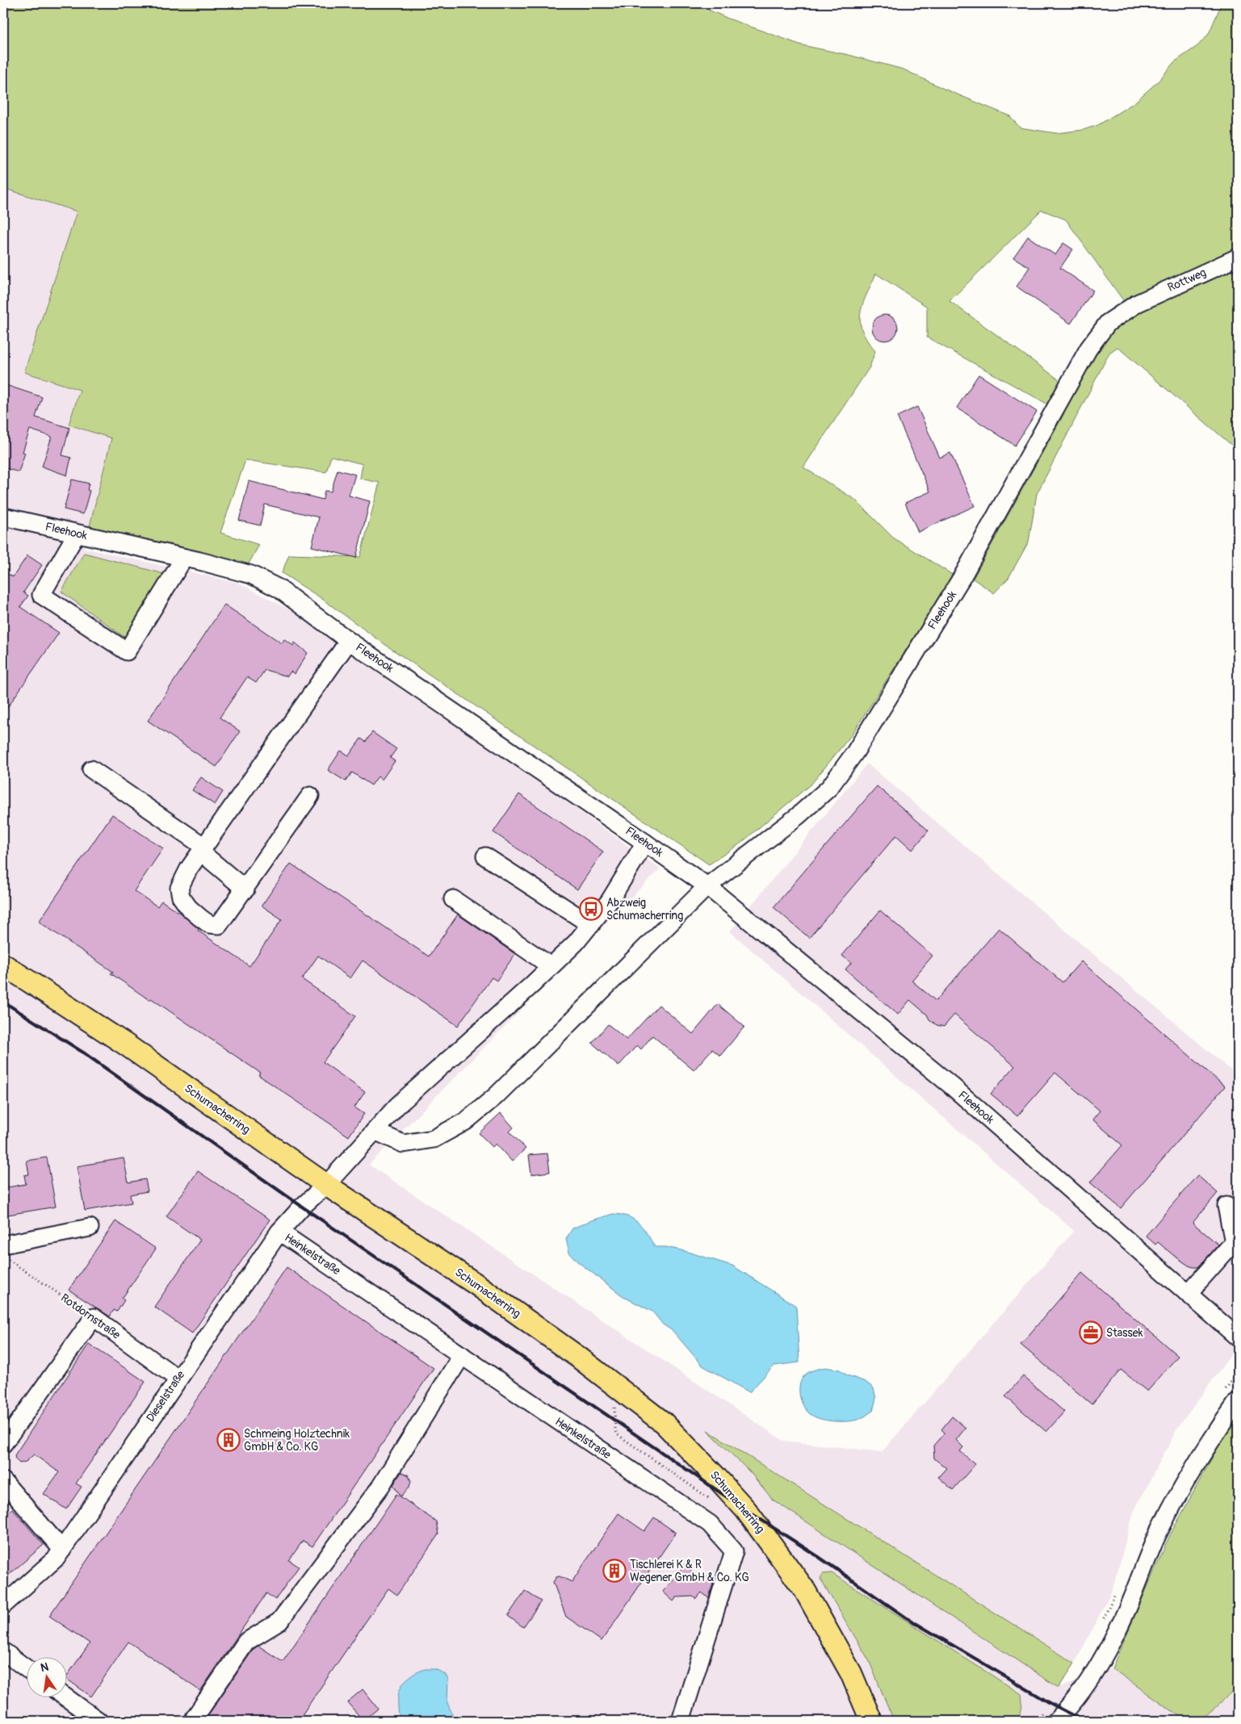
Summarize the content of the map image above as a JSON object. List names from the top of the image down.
{
  "streets": {
    "main road": ["Schumacherring"],
    "street": [
      "Rottweg",
      "Fleehook",
      "Heinkelstraße",
      "Rotdornstraße",
      "Dieselstraße"
    ]
  },
  "crossings": [
    ["Rottweg", "Fleehook"],
    ["Fleehook", "Dieselstraße"],
    ["Schumacherring", "Dieselstraße"],
    ["Heinkelstraße", "Dieselstraße"],
    ["Rotdornstraße", "Dieselstraße"]
  ],
  "places": {
    "bus stop": ["Abzweig Schumacherring"],
    "office": ["Stassek"],
    "building": ["Schmeing Holztechnik GmbH & Co. KG", "Tischlerei K & R Wegener GmbH & Co. KG"]
  },
  "north": "top"
}
